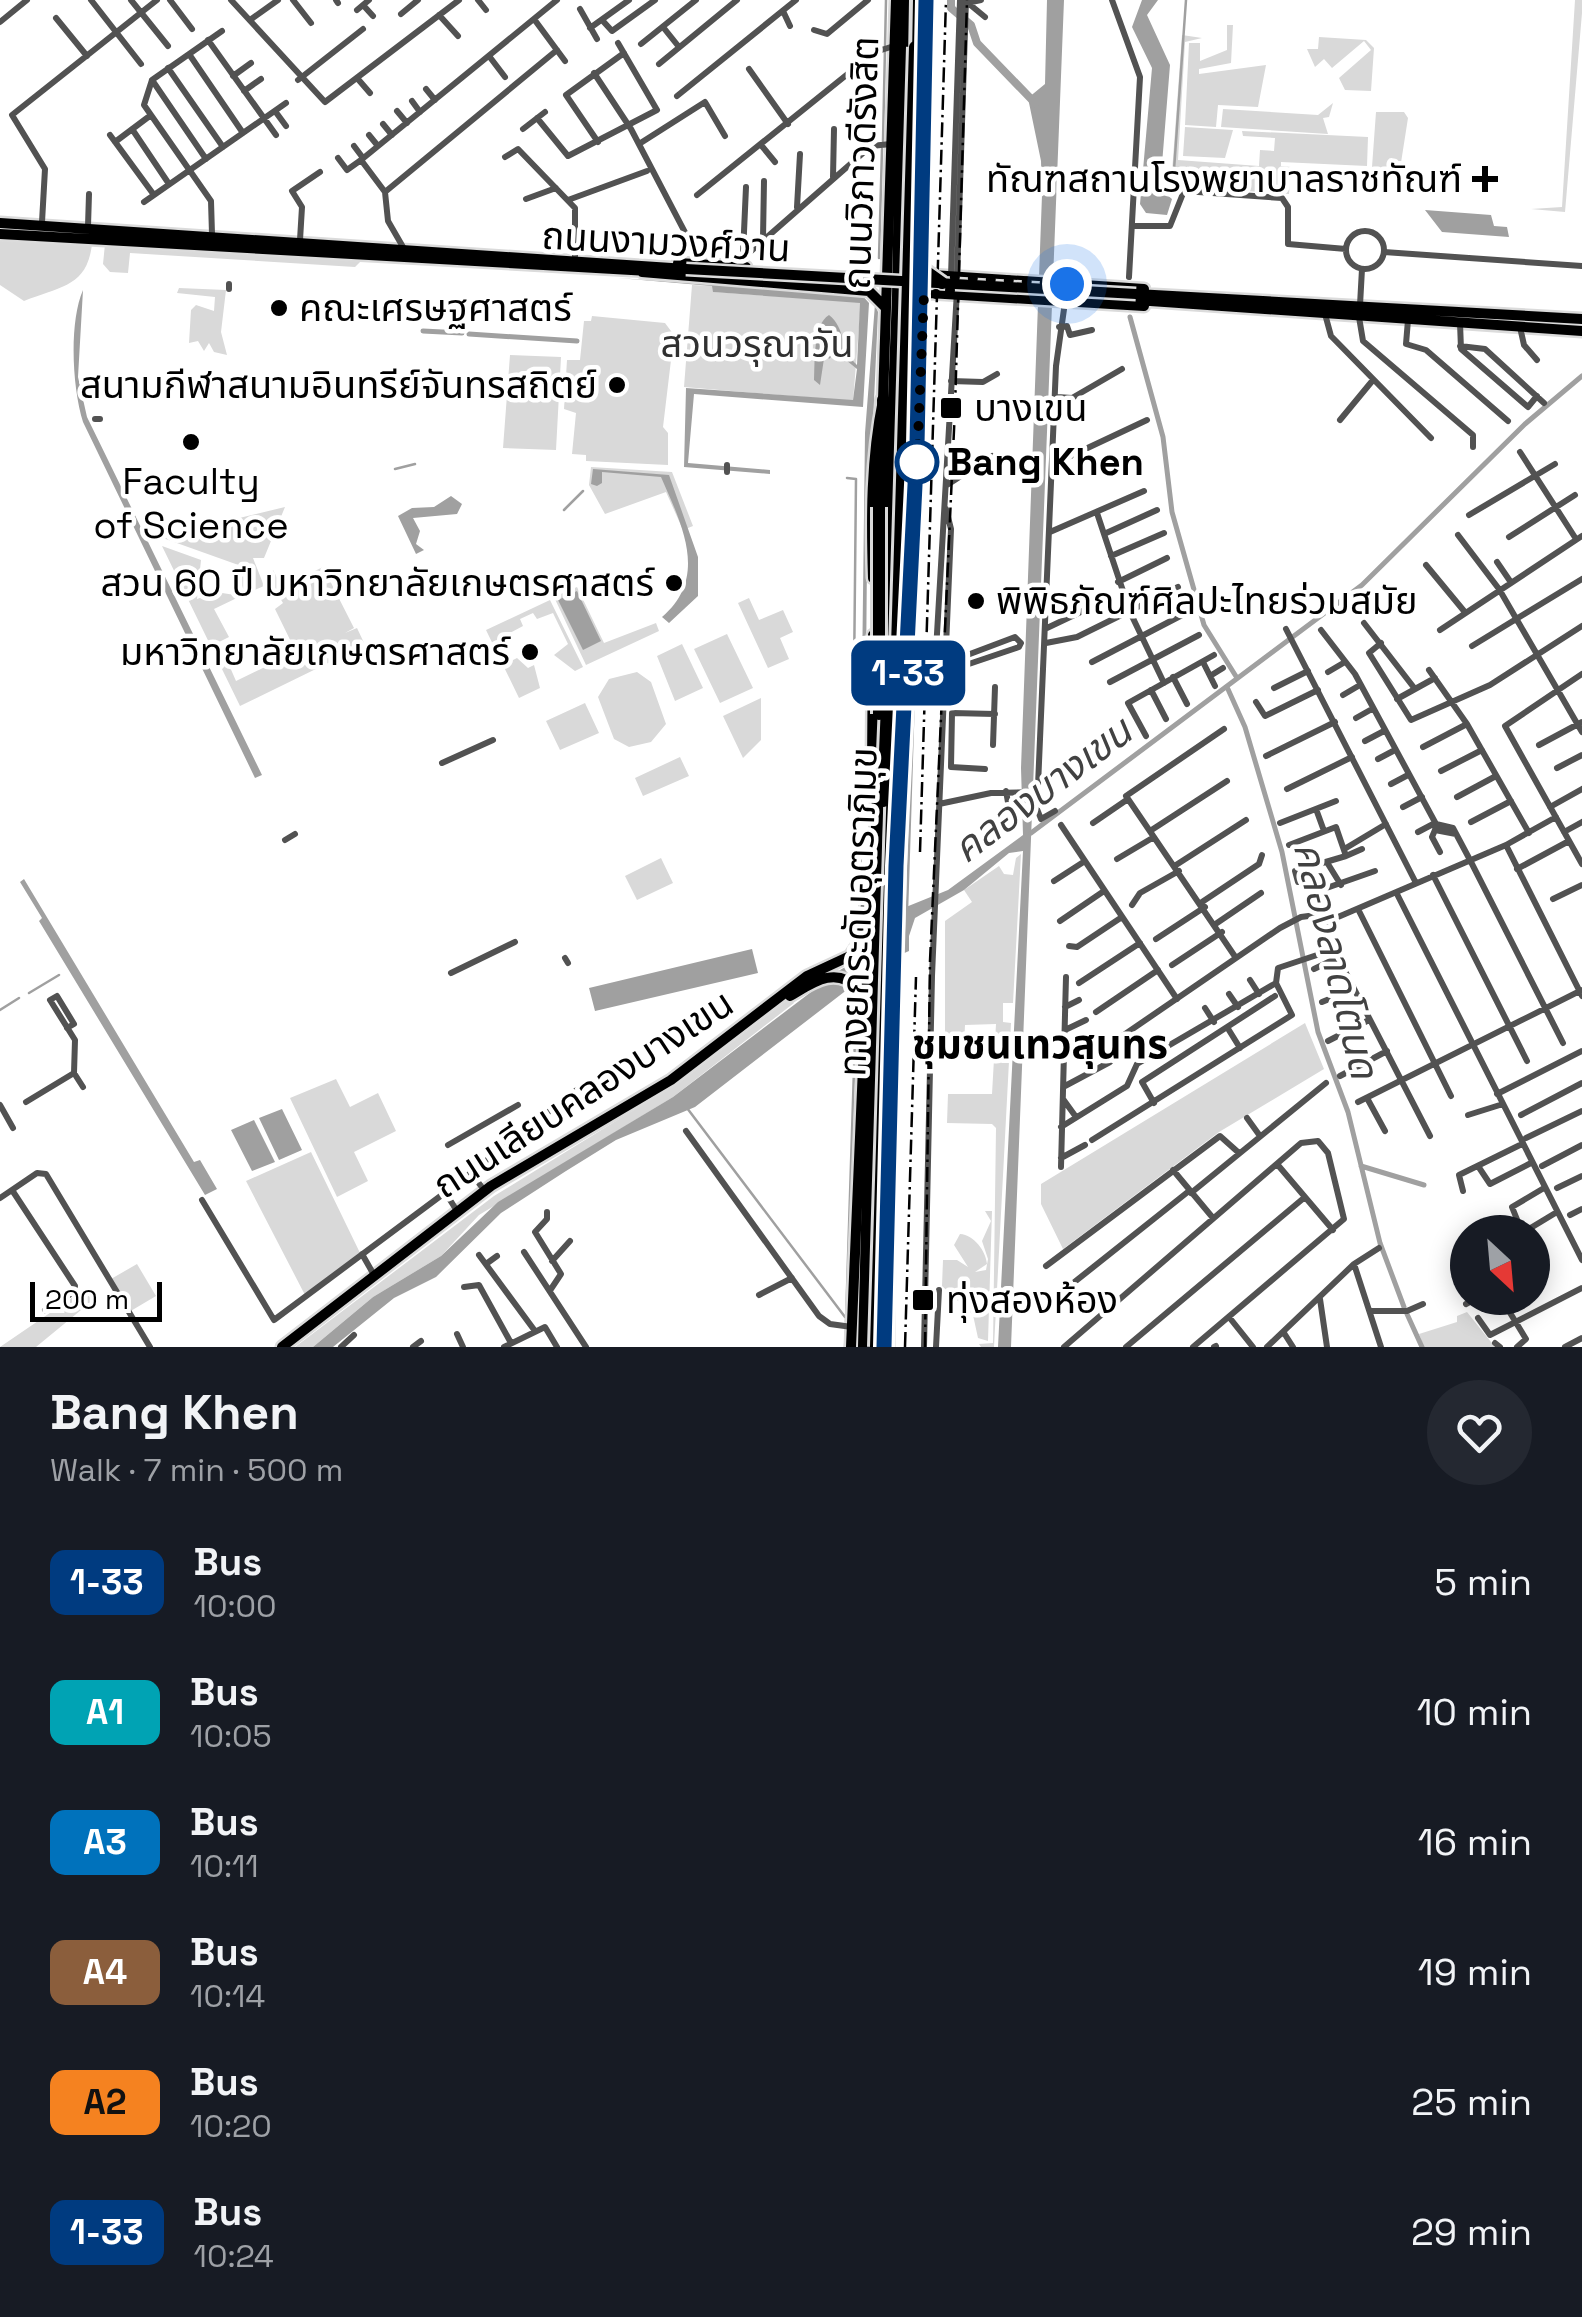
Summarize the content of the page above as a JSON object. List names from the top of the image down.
{
  "streets": {
    "highway": ["ถนนวิภาวดีรังสิต", "ทางยกระดับอุตราภิมุข"],
    "main road": ["ถนนงามวงศ์วาน", "ถนนเลียบคลองบางเขน"]
  },
  "crossings": [
    ["ถนนวิภาวดีรังสิต", "ทางยกระดับอุตราภิมุข"],
    ["ถนนวิภาวดีรังสิต", "ถนนเลียบคลองบางเขน"]
  ],
  "districts": ["ชุมชนเทวสุนทร"],
  "water": ["คลองบางเขน", "คลองลาดโตนด"],
  "parks": ["สวนวรุณาวัน"],
  "places": {
    "health": ["ทัณฑสถานโรงพยาบาลราชทัณฑ์"],
    "other": [
      "คณะเศรษฐศาสตร์",
      "สนามกีฬาสนามอินทรีย์จันทรสถิตย์",
      "Faculty of Science",
      "Bang Khen",
      "สวน 60 ปี มหาวิทยาลัยเกษตรศาสตร์",
      "พิพิธภัณฑ์ศิลปะไทยร่วมสมัย",
      "มหาวิทยาลัยเกษตรศาสตร์"
    ],
    "transit": ["บางเขน", "ทุ่งสองห้อง"]
  },
  "lines": ["bus line 1-33"],
  "scale_bar": "200 m",
  "north": "bottom right",
  "page": {
    "on_map": "1-33",
    "scale": "200 m",
    "heading": ["Bang Khen", "Walk · 7 min · 500 m"],
    "list": [
      {
        "mark": "1-33",
        "name": "Bus",
        "note": "10:00",
        "value": "5 min"
      },
      {
        "mark": "A1",
        "name": "Bus",
        "note": "10:05",
        "value": "10 min"
      },
      {
        "mark": "A3",
        "name": "Bus",
        "note": "10:11",
        "value": "16 min"
      },
      {
        "mark": "A4",
        "name": "Bus",
        "note": "10:14",
        "value": "19 min"
      },
      {
        "mark": "A2",
        "name": "Bus",
        "note": "10:20",
        "value": "25 min"
      },
      {
        "mark": "1-33",
        "name": "Bus",
        "note": "10:24",
        "value": "29 min"
      }
    ]
  }
}
